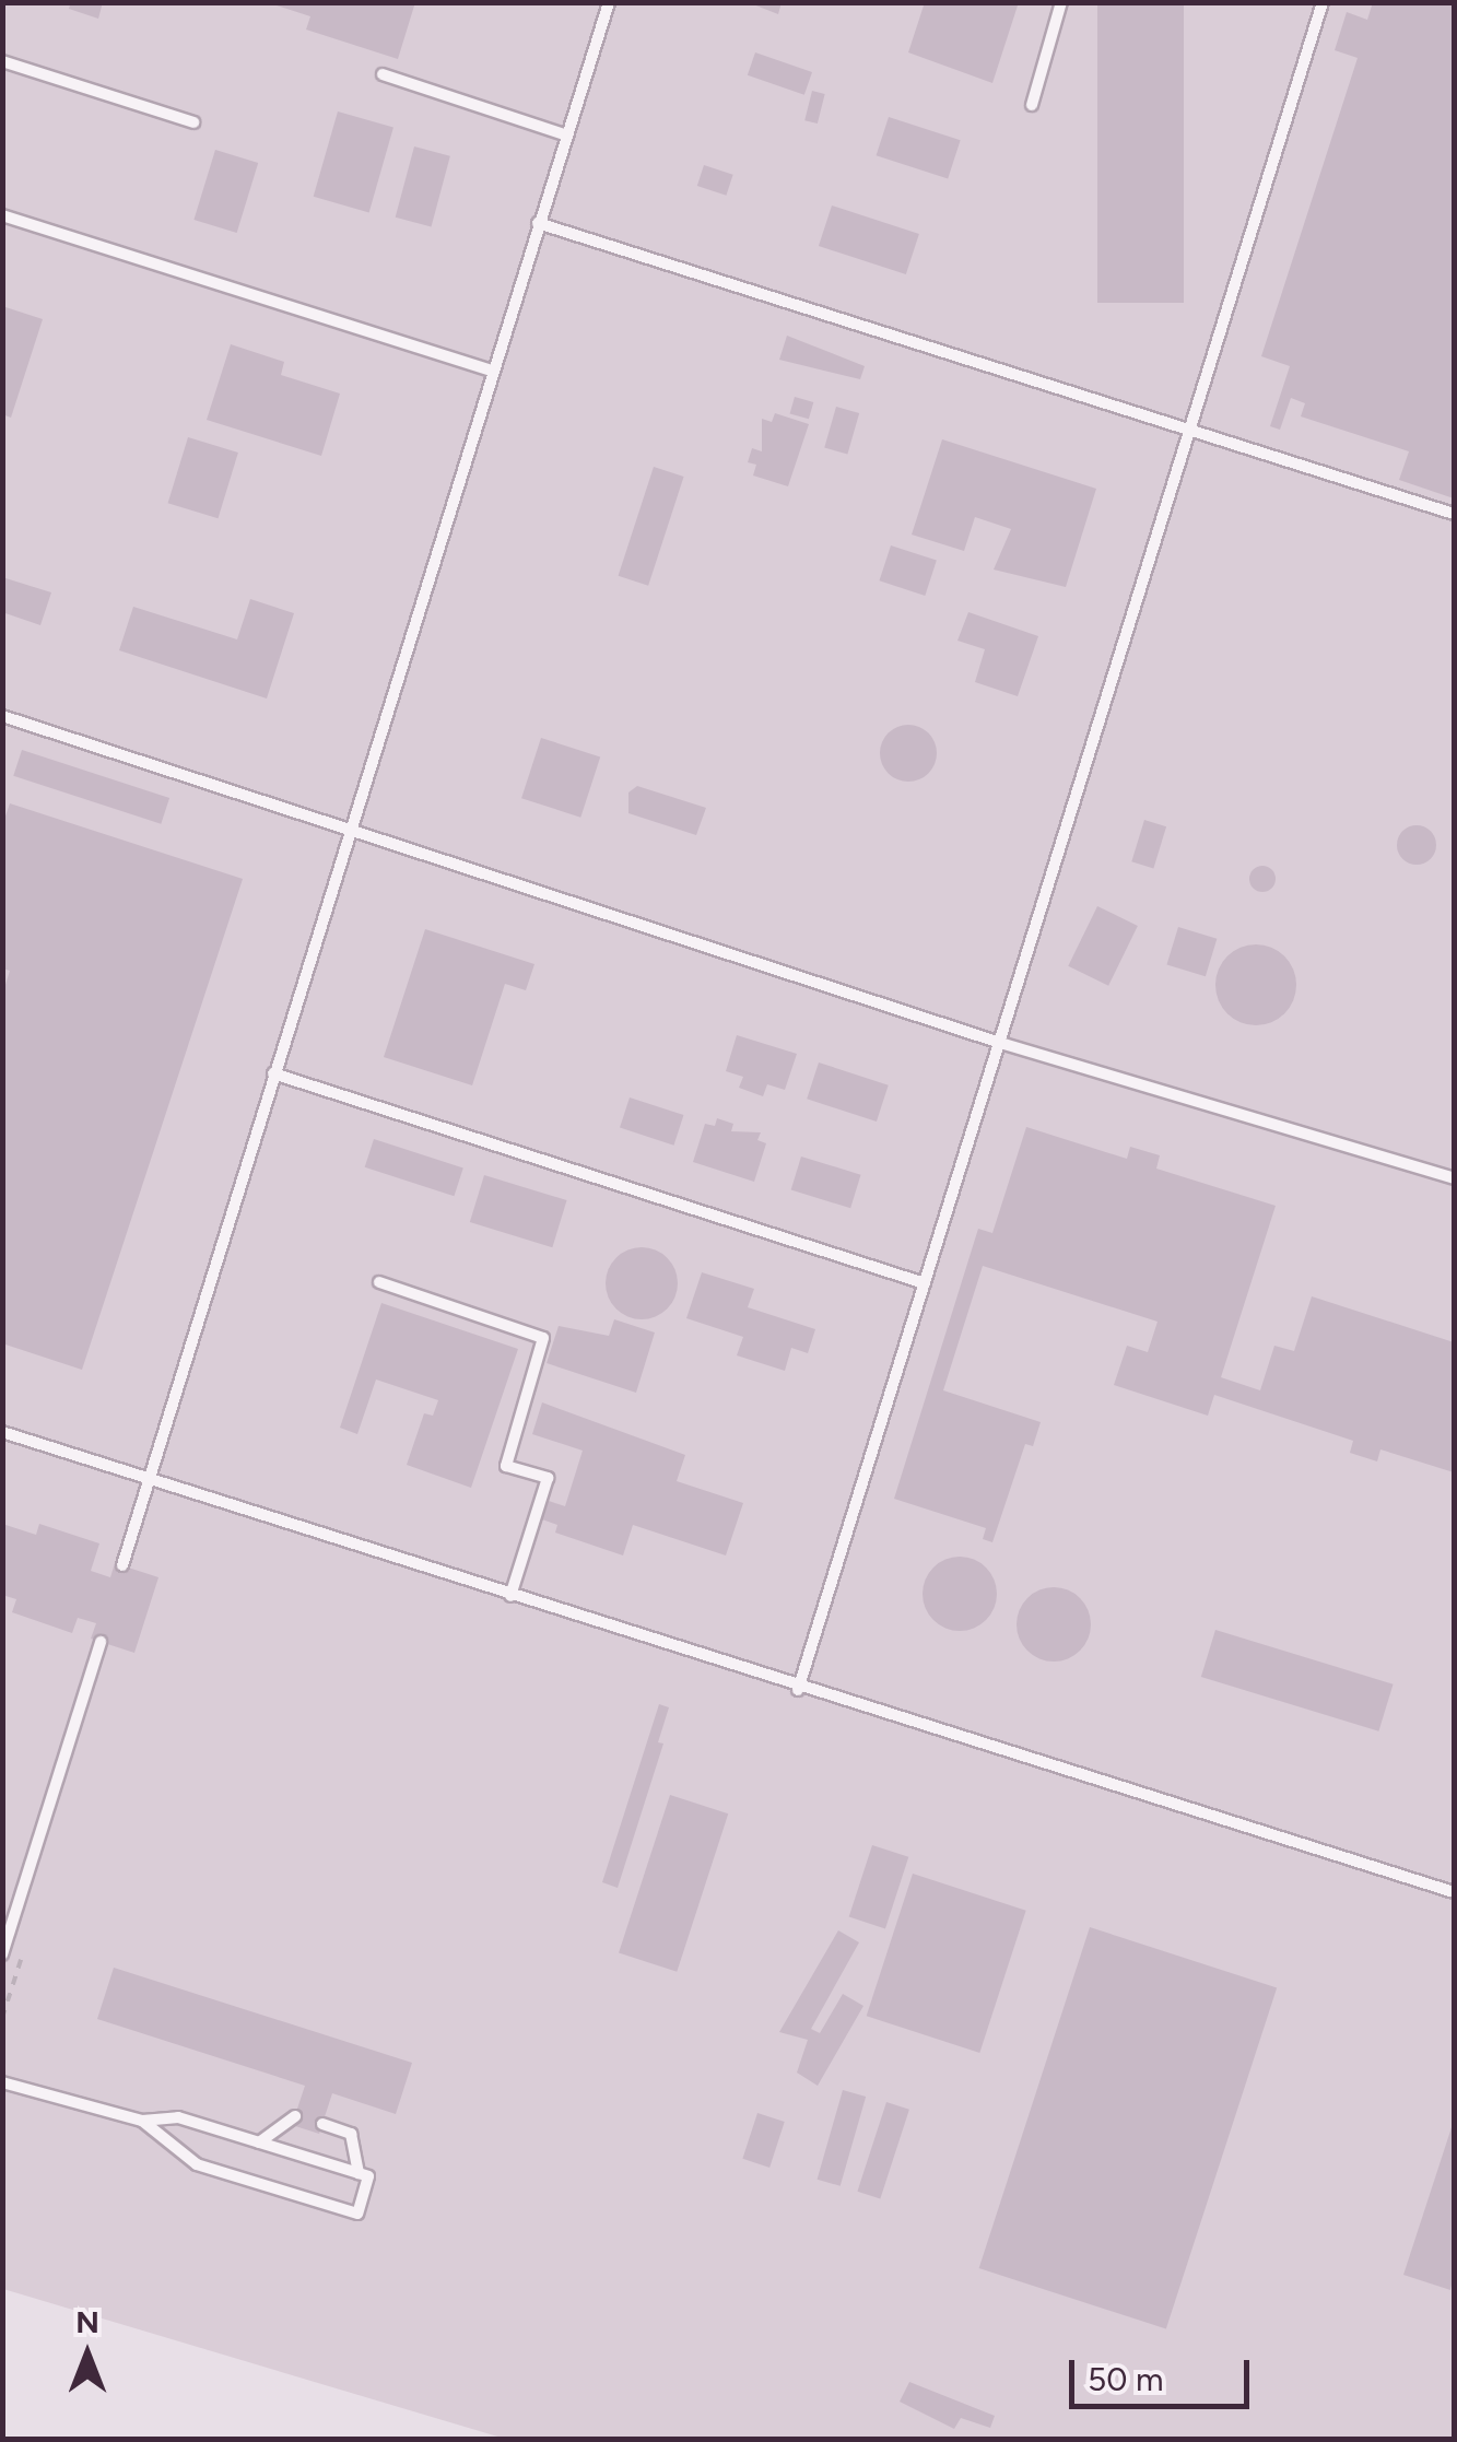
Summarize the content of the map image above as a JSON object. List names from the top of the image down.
{
  "scale_bar": "50 m",
  "north": "top"
}
